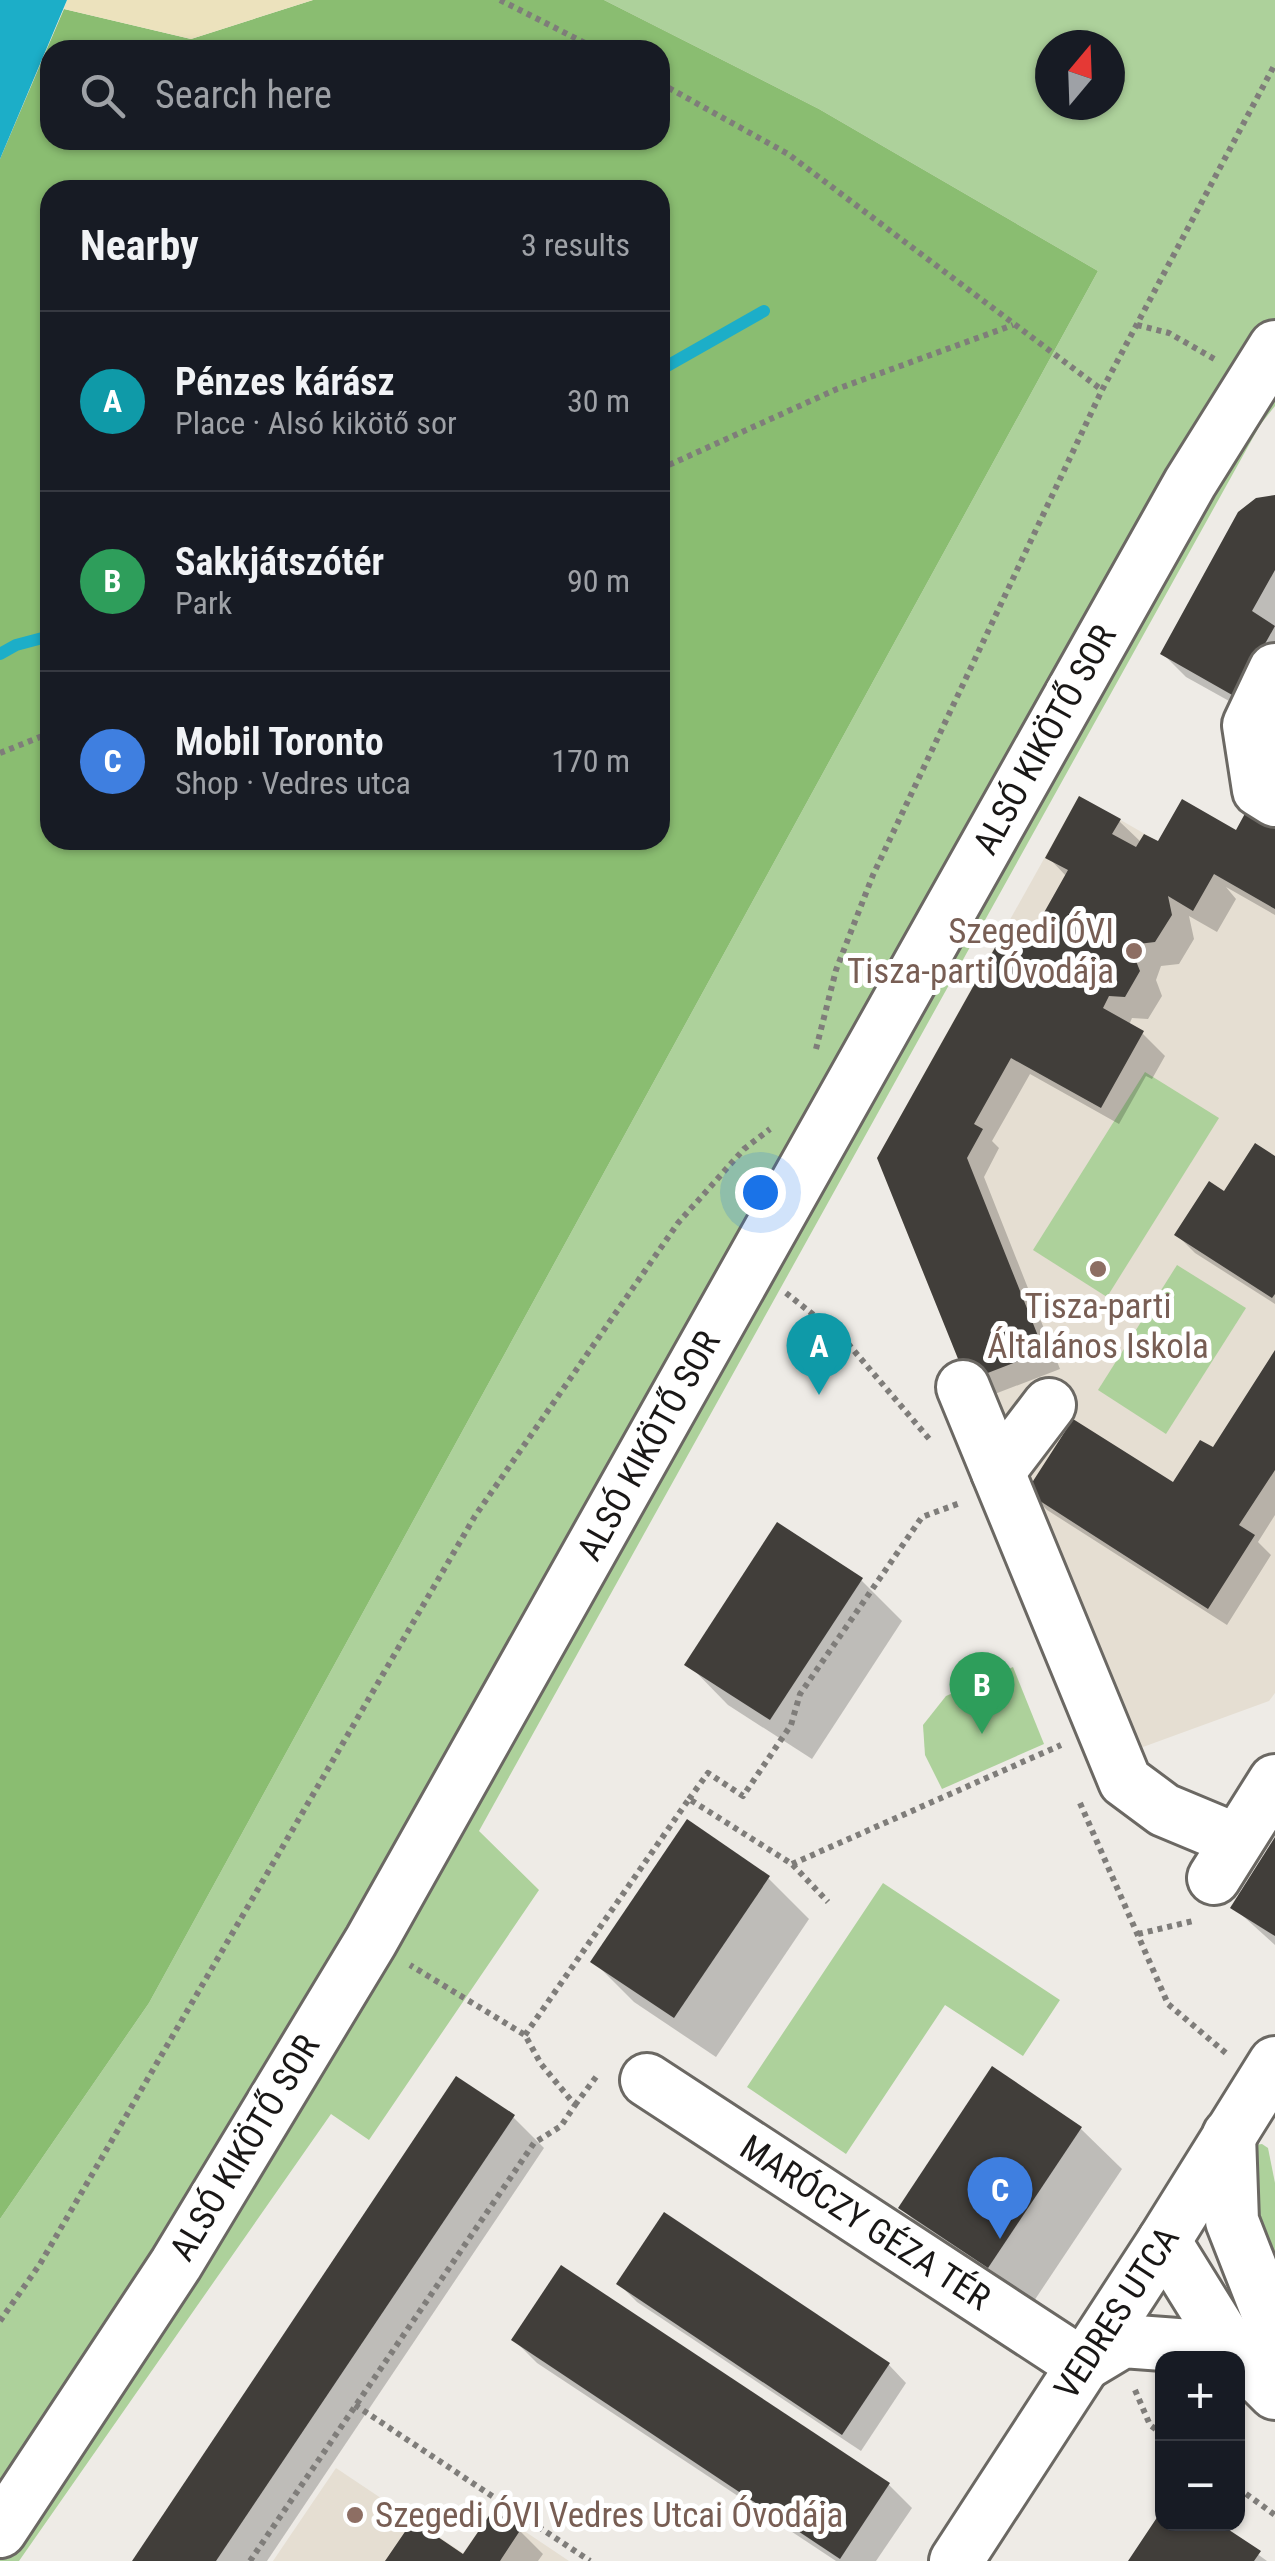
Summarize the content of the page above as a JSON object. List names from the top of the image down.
{
  "streets": {
    "street": ["ALSÓ KIKÖTŐ SOR", "MARÓCZY GÉZA TÉR", "VEDRES UTCA"]
  },
  "crossings": [
    ["MARÓCZY GÉZA TÉR", "VEDRES UTCA"]
  ],
  "places": ["Szegedi ÓVI Tisza-parti Óvodája", "Tisza-parti Általános Iskola", "Szegedi ÓVI Vedres Utcai Óvodája"],
  "north": "top",
  "page": {
    "search": "Search here",
    "heading": ["Nearby", "3 results"],
    "list": [
      {
        "mark": "A",
        "name": "Pénzes kárász",
        "note": "Place · Alsó kikötő sor",
        "value": "30 m"
      },
      {
        "mark": "B",
        "name": "Sakkjátszótér",
        "note": "Park",
        "value": "90 m"
      },
      {
        "mark": "C",
        "name": "Mobil Toronto",
        "note": "Shop · Vedres utca",
        "value": "170 m"
      }
    ],
    "pins": ["A", "B", "C"],
    "map_buttons": ["+", "−"]
  }
}
